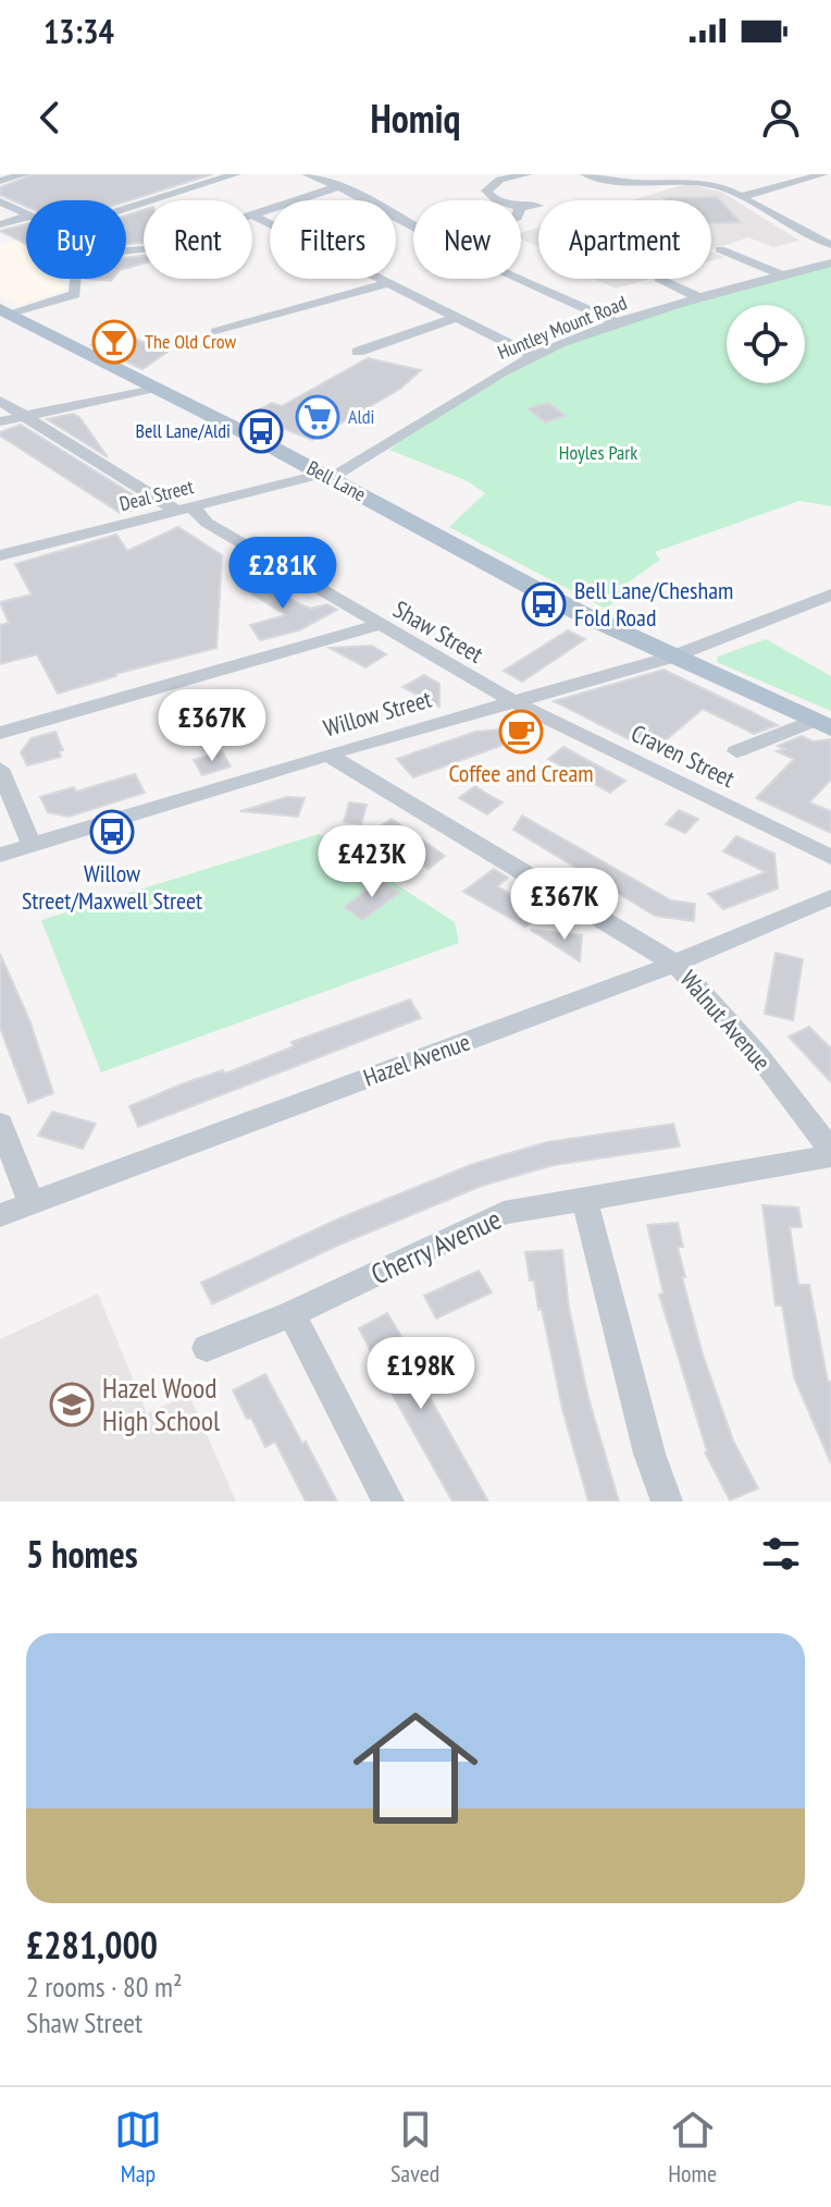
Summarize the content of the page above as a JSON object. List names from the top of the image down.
{
  "streets": {
    "main road": ["Bell Lane"],
    "street": [
      "Huntley Mount Road",
      "Deal Street",
      "Shaw Street",
      "Willow Street",
      "Craven Street",
      "Walnut Avenue",
      "Hazel Avenue",
      "Cherry Avenue"
    ]
  },
  "crossings": [
    ["Huntley Mount Road", "Bell Lane"],
    ["Huntley Mount Road", "Deal Street"],
    ["Bell Lane", "Deal Street"],
    ["Bell Lane", "Willow Street"],
    ["Deal Street", "Shaw Street"],
    ["Shaw Street", "Willow Street"],
    ["Shaw Street", "Craven Street"],
    ["Willow Street", "Craven Street"],
    ["Willow Street", "Walnut Avenue"],
    ["Walnut Avenue", "Hazel Avenue"]
  ],
  "parks": ["Hoyles Park"],
  "places": {
    "bar": ["The Old Crow"],
    "supermarket": ["Aldi"],
    "bus stop": ["Bell Lane/Aldi", "Bell Lane/Chesham Fold Road", "Willow Street/Maxwell Street"],
    "cafe": ["Coffee and Cream"],
    "school or university": ["Hazel Wood High School"]
  },
  "page": {
    "status": "13:34",
    "header": "Homiq",
    "chip": [
      "Buy",
      "Rent",
      "Filters",
      "New",
      "Apartment"
    ],
    "price": [
      "£281K",
      "£367K",
      "£423K",
      "£367K",
      "£198K"
    ],
    "heading": "5 homes",
    "list": [
      {
        "name": "£281,000",
        "note": "2 rooms · 80 m² · Shaw Street"
      }
    ],
    "tabs": ["Map", "Saved", "Home"]
  }
}
